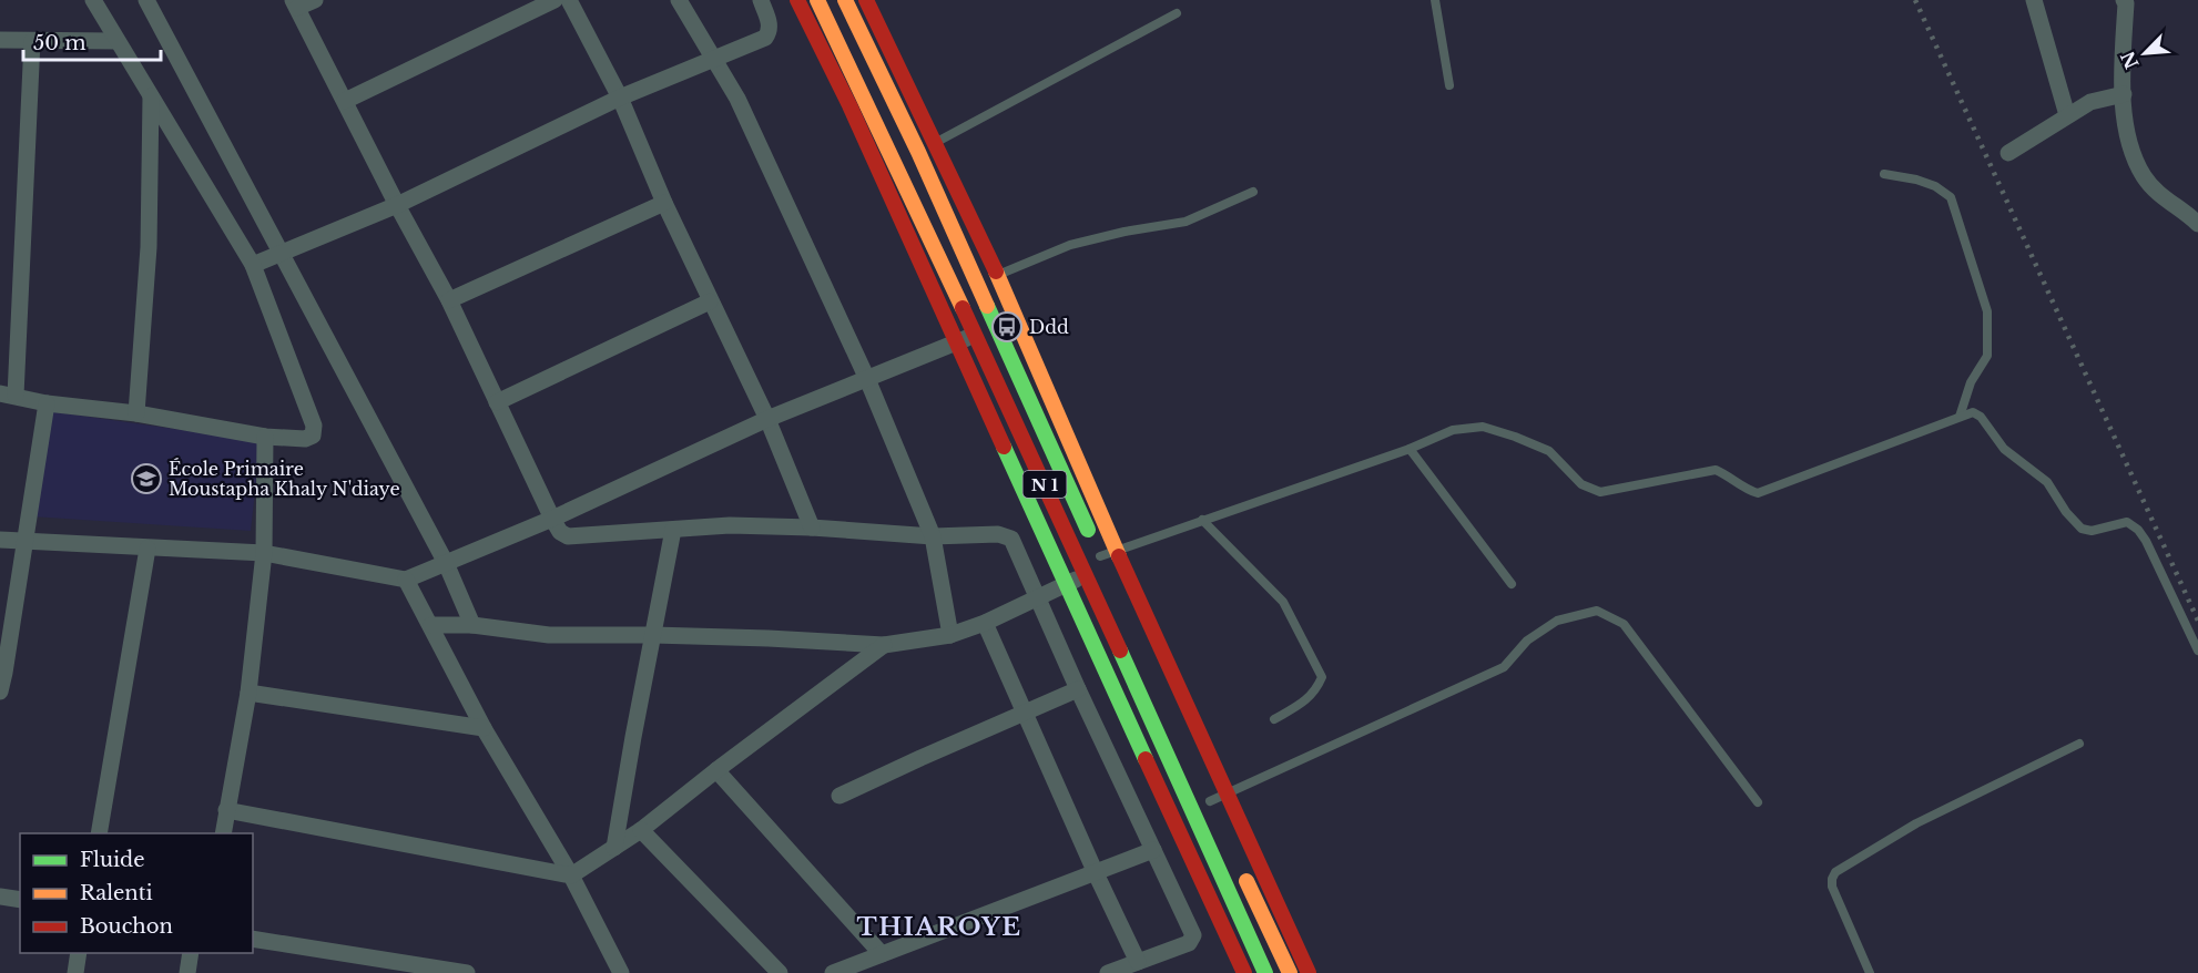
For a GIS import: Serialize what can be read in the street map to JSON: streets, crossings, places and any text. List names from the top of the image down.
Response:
{
  "streets": {
    "main road": ["N 1"]
  },
  "districts": ["THIAROYE"],
  "places": {
    "bus stop": ["Ddd"],
    "school or university": ["École Primaire Moustapha Khaly N'diaye"]
  },
  "legend": ["Fluide", "Ralenti", "Bouchon"],
  "scale_bar": "50 m",
  "north": "bottom left"
}
